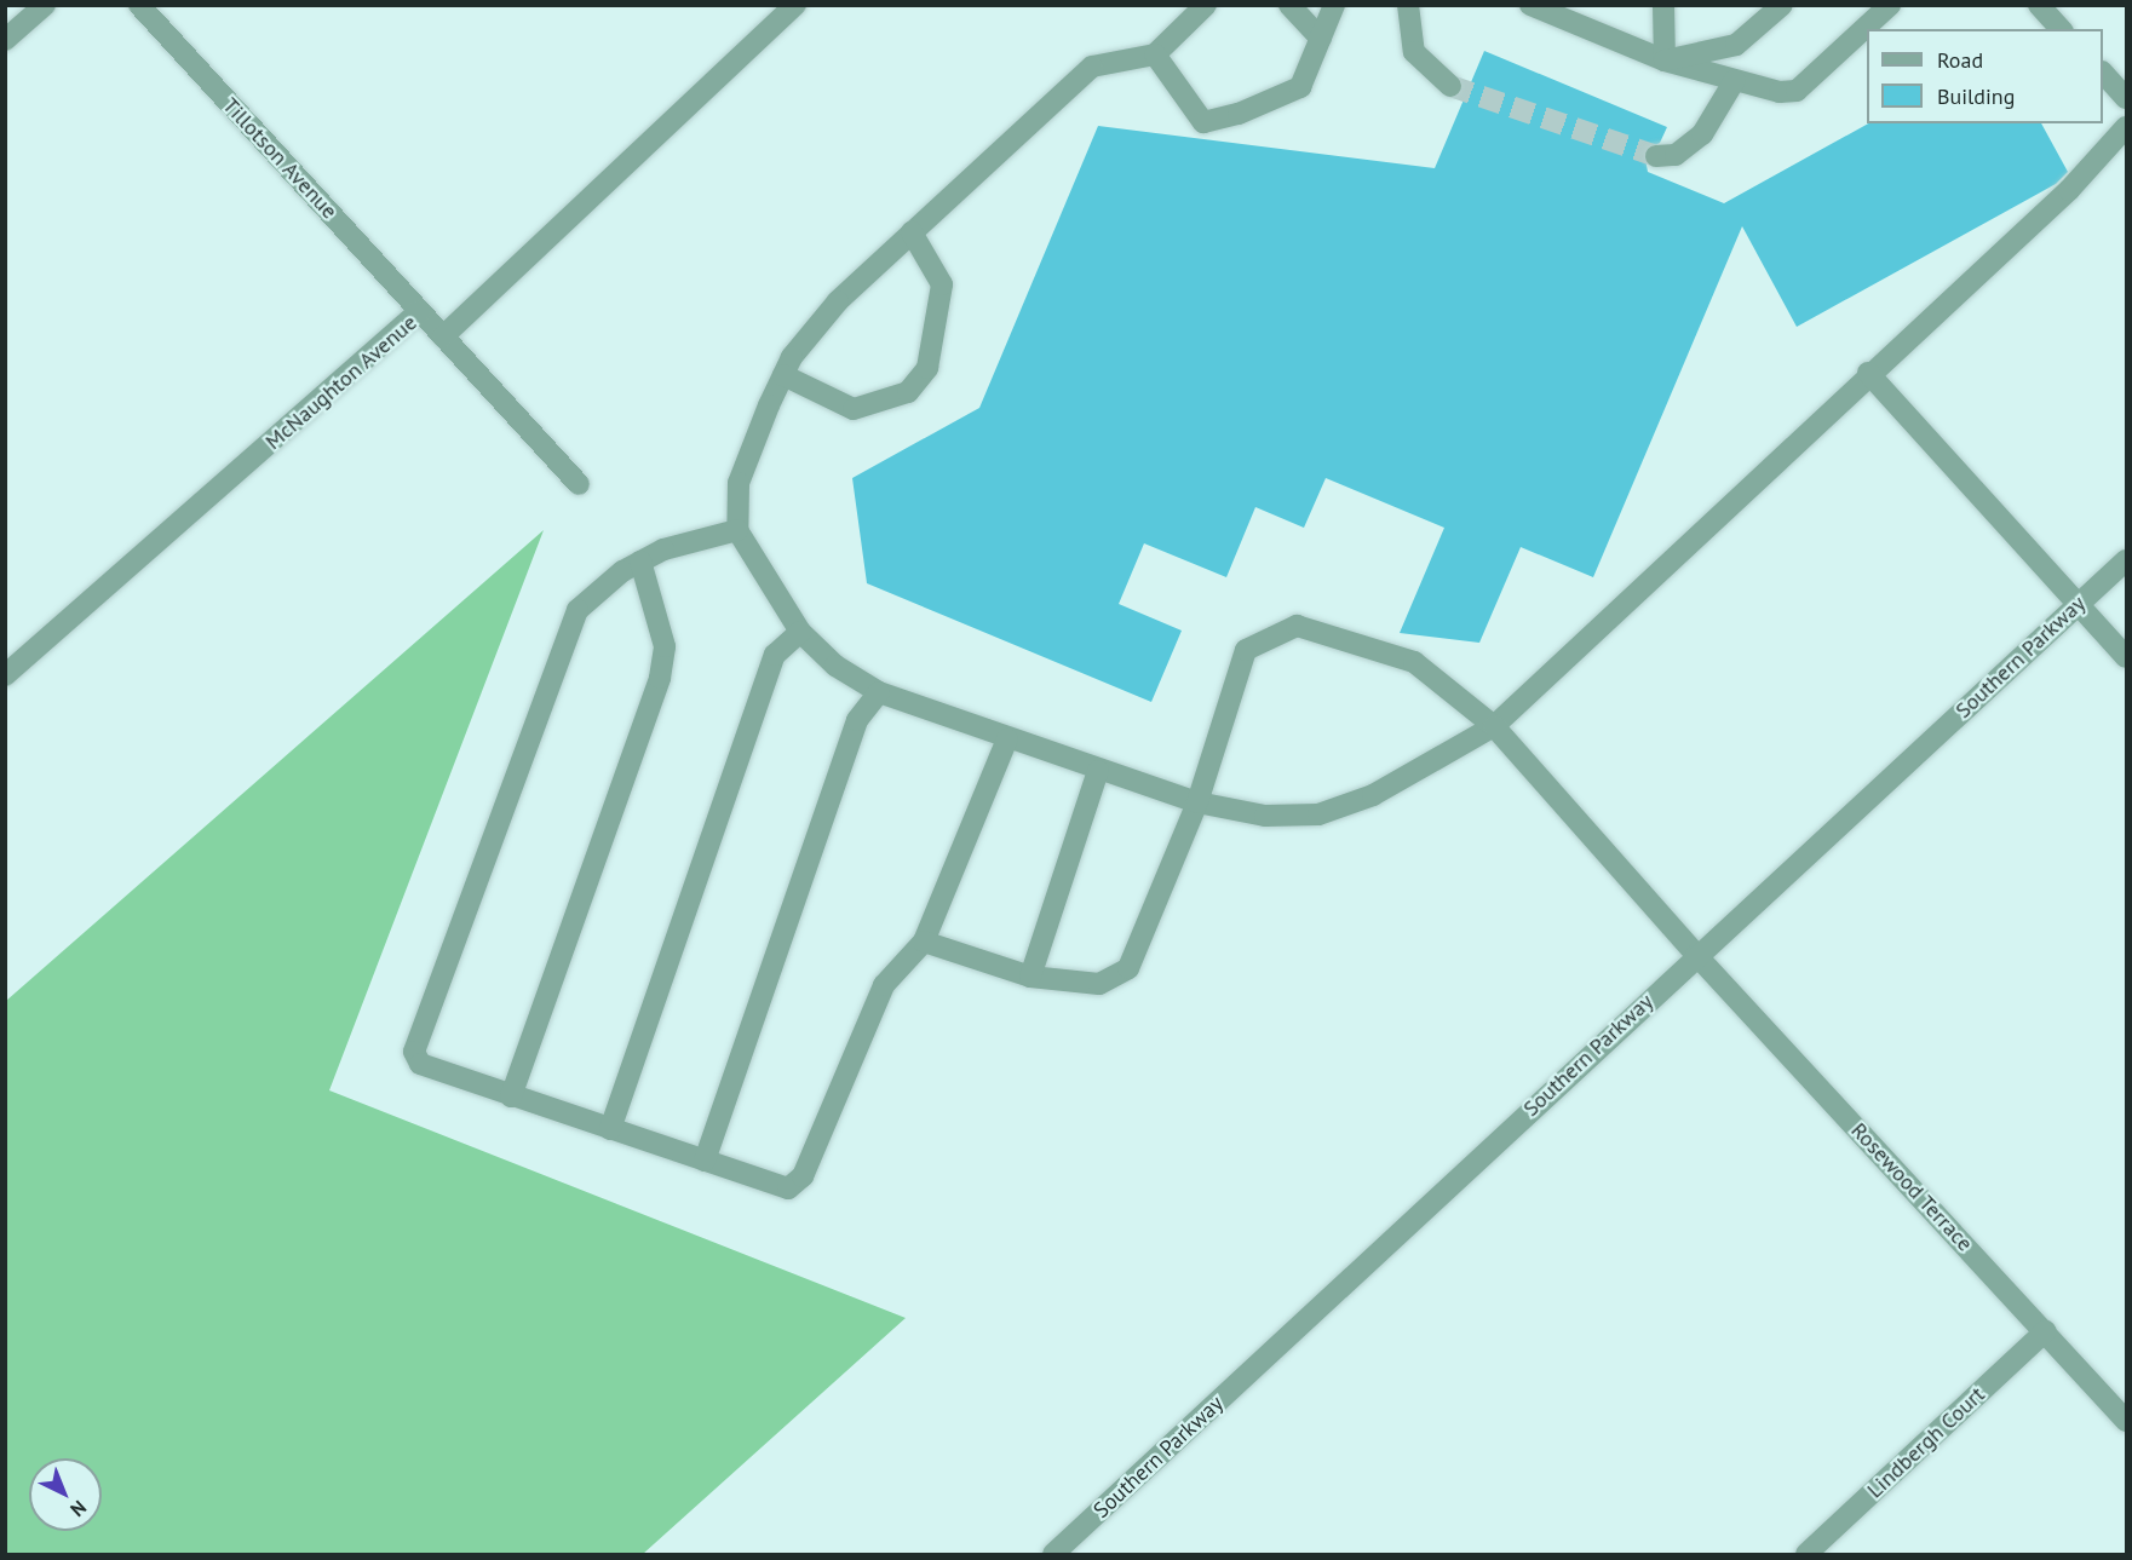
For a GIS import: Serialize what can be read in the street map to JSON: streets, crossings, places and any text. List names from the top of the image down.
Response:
{
  "streets": {
    "street": [
      "Tillotson Avenue",
      "McNaughton Avenue",
      "Southern Parkway",
      "Rosewood Terrace",
      "Lindbergh Court"
    ]
  },
  "crossings": [
    ["Tillotson Avenue", "McNaughton Avenue"],
    ["Southern Parkway", "Rosewood Terrace"],
    ["Rosewood Terrace", "Lindbergh Court"]
  ],
  "legend": ["Road", "Building"],
  "north": "bottom right"
}
